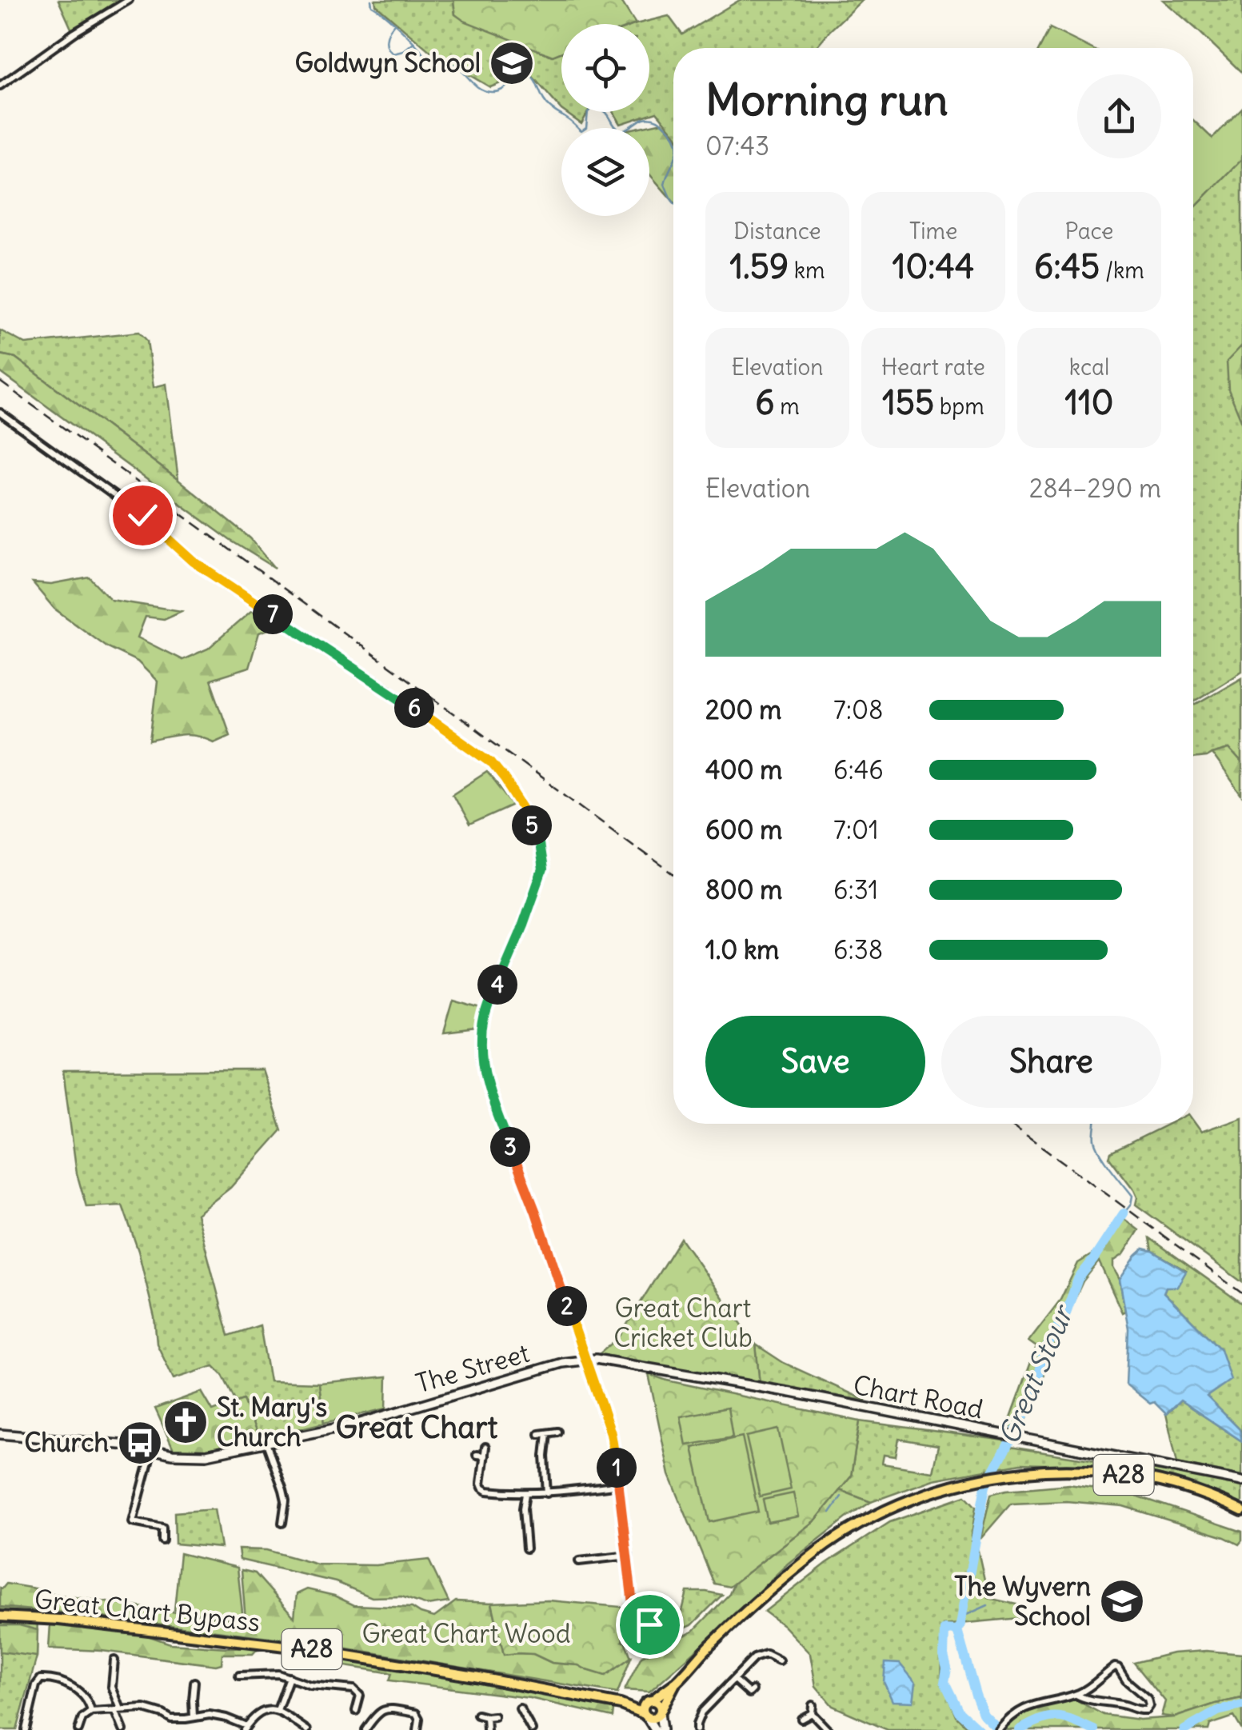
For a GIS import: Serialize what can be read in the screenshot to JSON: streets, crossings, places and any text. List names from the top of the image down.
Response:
{
  "streets": {
    "main road": ["A28", "Great Chart Bypass"],
    "street": ["The Street", "Chart Road"]
  },
  "crossings": [
    ["The Street", "Chart Road"],
    ["A28", "Great Chart Bypass"]
  ],
  "districts": ["Great Chart"],
  "water": ["Great Stour"],
  "parks": ["Great Chart Cricket Club", "Great Chart Wood"],
  "places": {
    "school or university": ["Goldwyn School", "The Wyvern School"],
    "church": ["St. Mary's Church"],
    "bus stop": ["Church"]
  },
  "page": {
    "heading": ["Morning run", "07:43"],
    "stats": [
      ["Distance", "1.59 km"],
      ["Time", "10:44"],
      ["Pace", "6:45 /km"],
      ["Elevation", "6 m"],
      ["Heart rate", "155 bpm"],
      ["kcal", "110"]
    ],
    "chart": ["Elevation", "284–290 m"],
    "pins": [
      "7",
      "6",
      "5",
      "4",
      "3",
      "2",
      "1"
    ],
    "list": [
      {
        "name": "200 m",
        "note": "7:08"
      },
      {
        "name": "400 m",
        "note": "6:46"
      },
      {
        "name": "600 m",
        "note": "7:01"
      },
      {
        "name": "800 m",
        "note": "6:31"
      },
      {
        "name": "1.0 km",
        "note": "6:38"
      }
    ],
    "buttons": ["Save", "Share"]
  }
}
